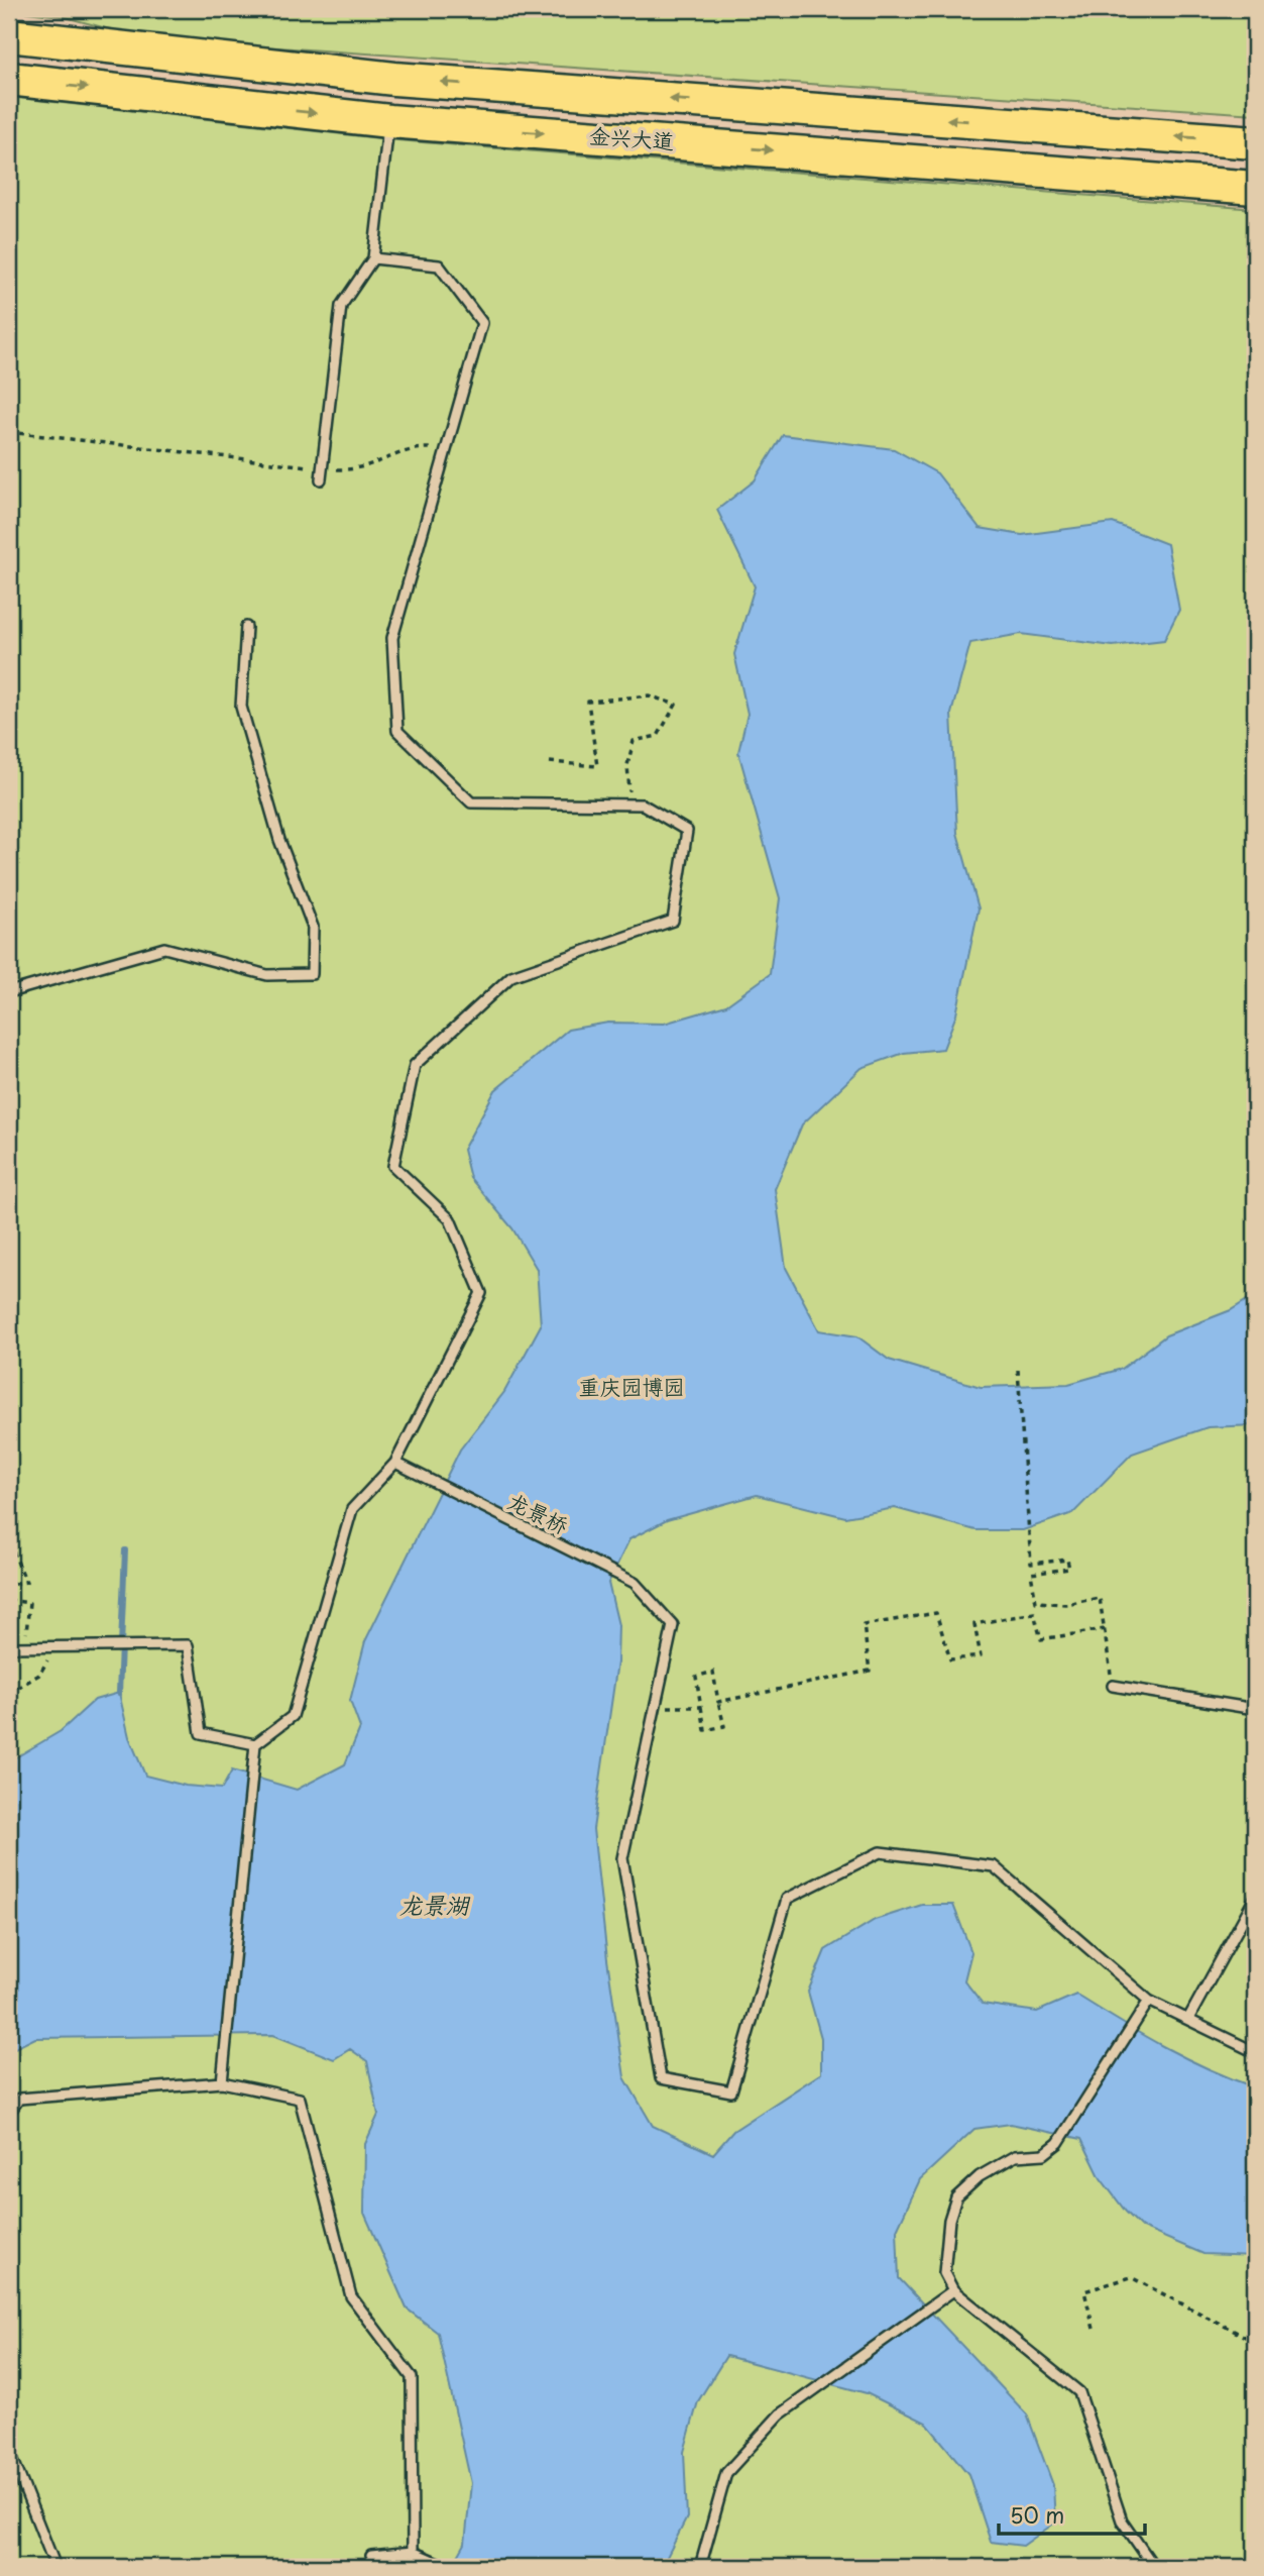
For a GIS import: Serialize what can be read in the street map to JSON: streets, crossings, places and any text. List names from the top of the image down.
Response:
{
  "streets": {
    "highway": ["金兴大道"],
    "lane": ["龙景桥"]
  },
  "water": ["龙景湖"],
  "parks": ["重庆园博园"],
  "scale_bar": "50 m"
}
